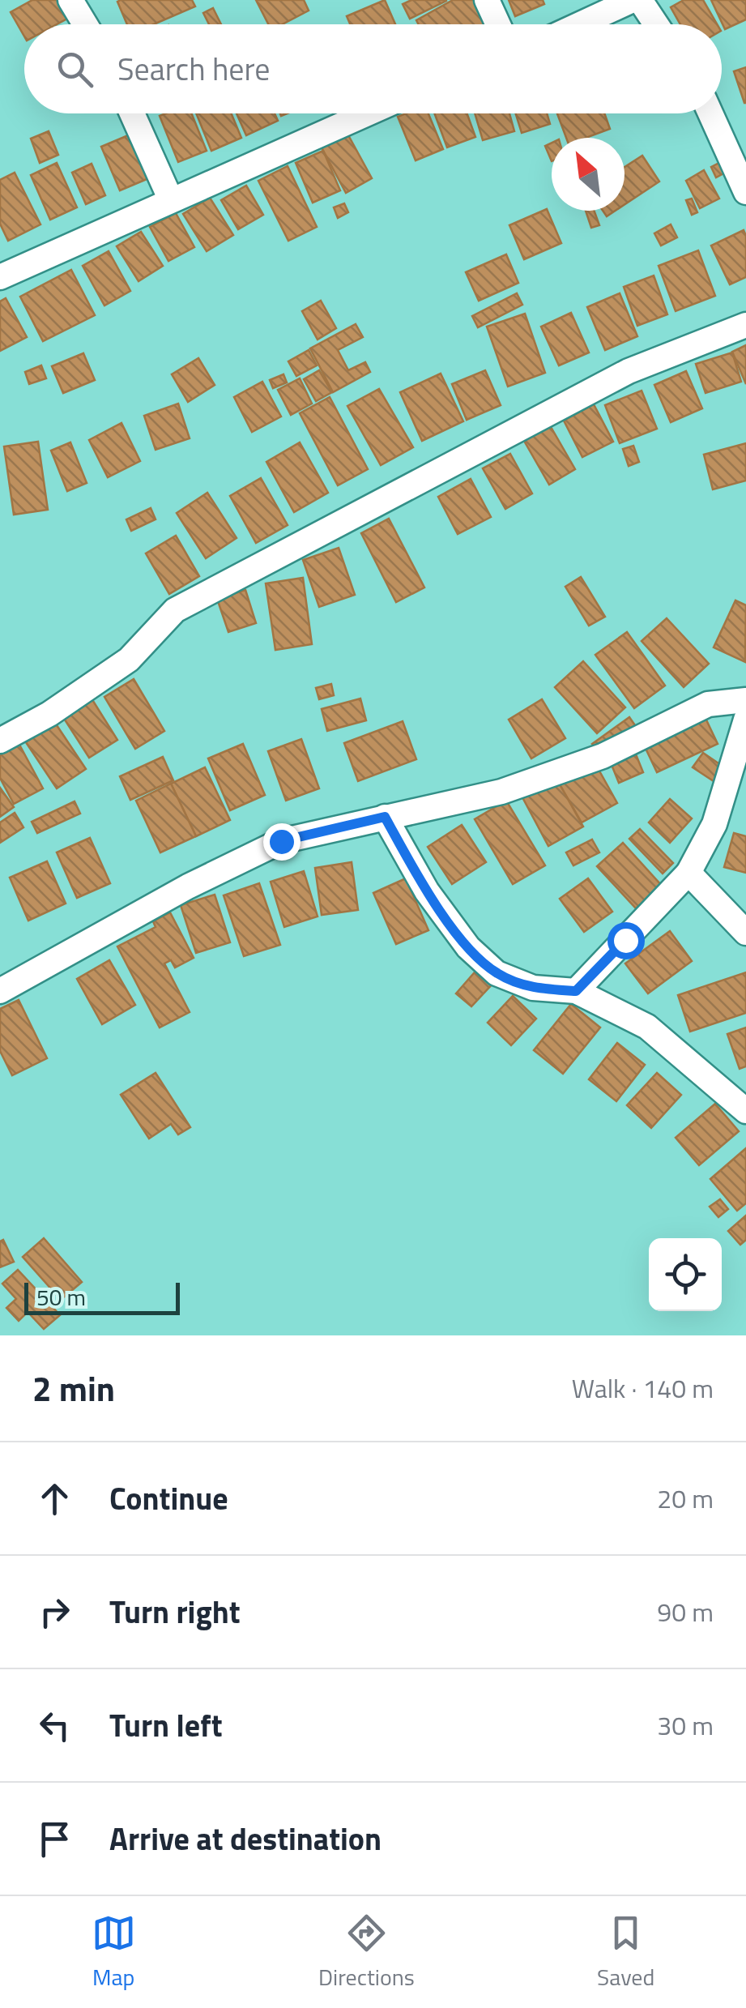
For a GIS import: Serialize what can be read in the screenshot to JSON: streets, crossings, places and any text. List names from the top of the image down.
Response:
{
  "scale_bar": "50 m",
  "north": "top left",
  "page": {
    "search": "Search here",
    "scale": "50 m",
    "heading": ["2 min", "Walk · 140 m"],
    "list": [
      ["Continue", "20 m"],
      ["Turn right", "90 m"],
      ["Turn left", "30 m"],
      "Arrive at destination"
    ],
    "nav": ["Map", "Directions", "Saved"]
  }
}
